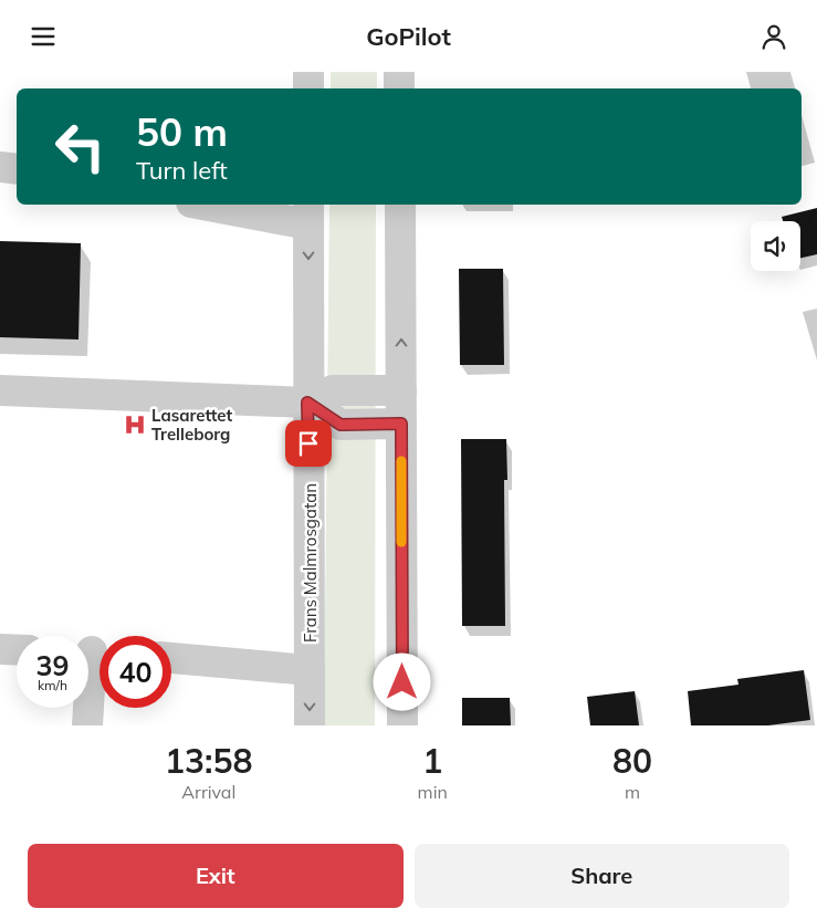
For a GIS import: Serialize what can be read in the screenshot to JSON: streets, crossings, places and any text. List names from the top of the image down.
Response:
{
  "streets": {
    "street": ["Frans Malmrosgatan"]
  },
  "places": {
    "hospital": ["Lasarettet Trelleborg"]
  },
  "page": {
    "header": "GoPilot",
    "turn": ["50 m", "Turn left"],
    "speed": "39 km/h",
    "limit": "40",
    "eta": [
      "13:58",
      "Arrival",
      "1",
      "min",
      "80",
      "m"
    ],
    "buttons": ["Exit", "Share"]
  }
}
